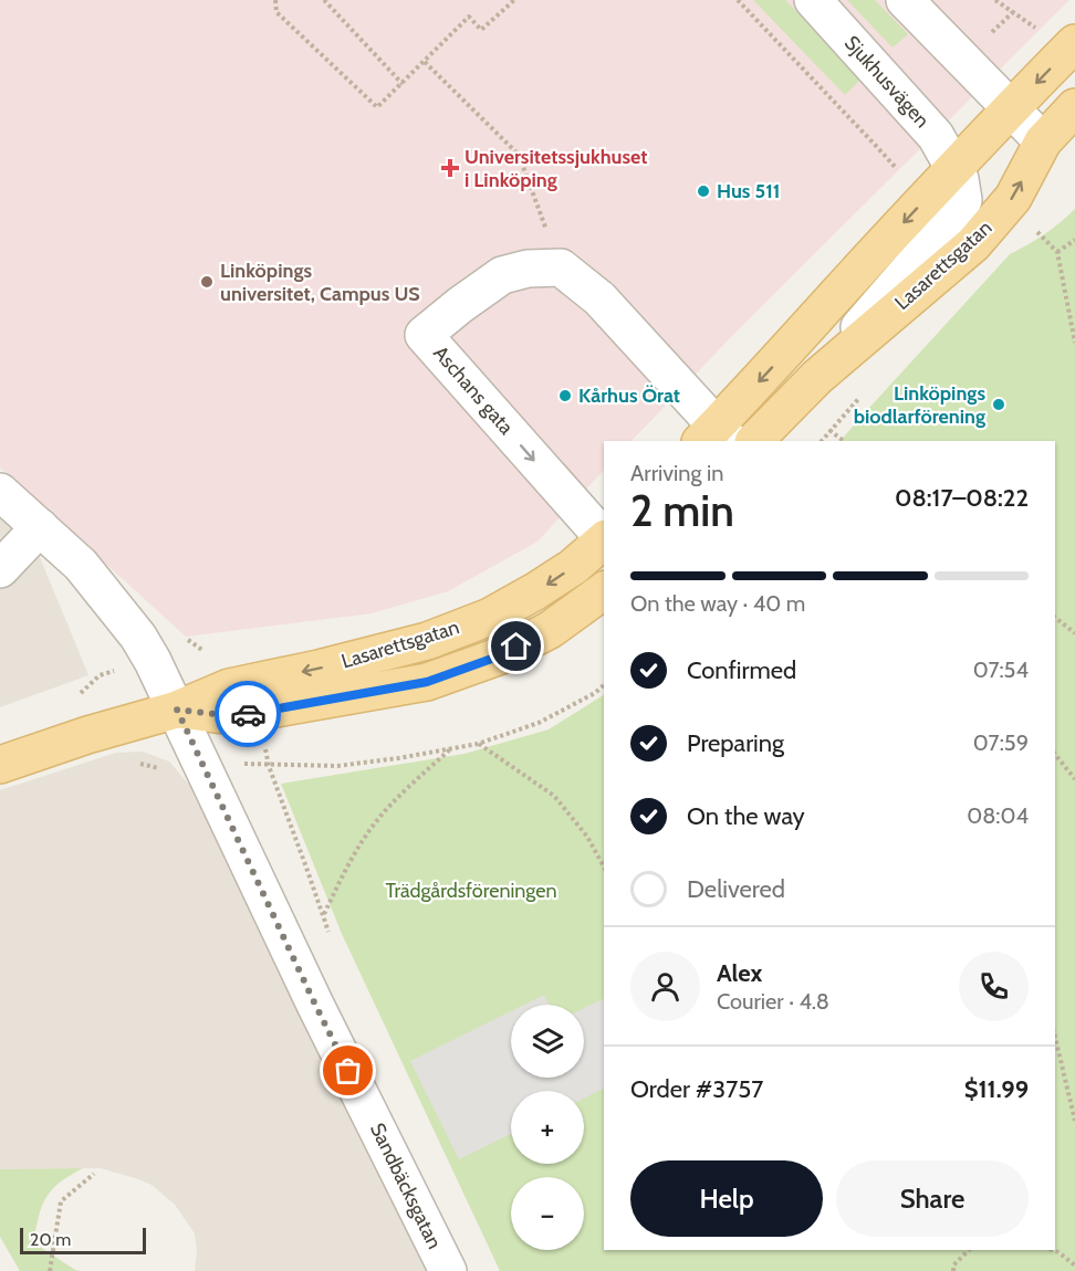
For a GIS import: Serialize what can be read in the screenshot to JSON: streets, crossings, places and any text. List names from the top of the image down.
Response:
{
  "streets": {
    "main road": ["Lasarettsgatan"],
    "street": ["Sjukhusvägen", "Aschans gata", "Sandbäcksgatan"]
  },
  "crossings": [
    ["Sjukhusvägen", "Lasarettsgatan"],
    ["Lasarettsgatan", "Sandbäcksgatan"]
  ],
  "parks": ["Trädgårdsföreningen"],
  "places": {
    "health": ["Universitetssjukhuset i Linköping"],
    "other": [
      "Hus 511",
      "Linköpings universitet, Campus US",
      "Kårhus Örat",
      "Linköpings biodlarförening"
    ]
  },
  "scale_bar": "20 m",
  "page": {
    "heading": ["2 min", "Arriving in", "08:17–08:22"],
    "panel": [
      "Alex",
      "Courier · 4.8",
      "Order #3757",
      "$11.99"
    ],
    "bar": "On the way · 40 m",
    "list": [
      ["Confirmed", "07:54"],
      ["Preparing", "07:59"],
      ["On the way", "08:04"],
      "Delivered"
    ],
    "map_buttons": ["+", "−"],
    "buttons": ["Help", "Share"],
    "scale": "20 m"
  }
}
